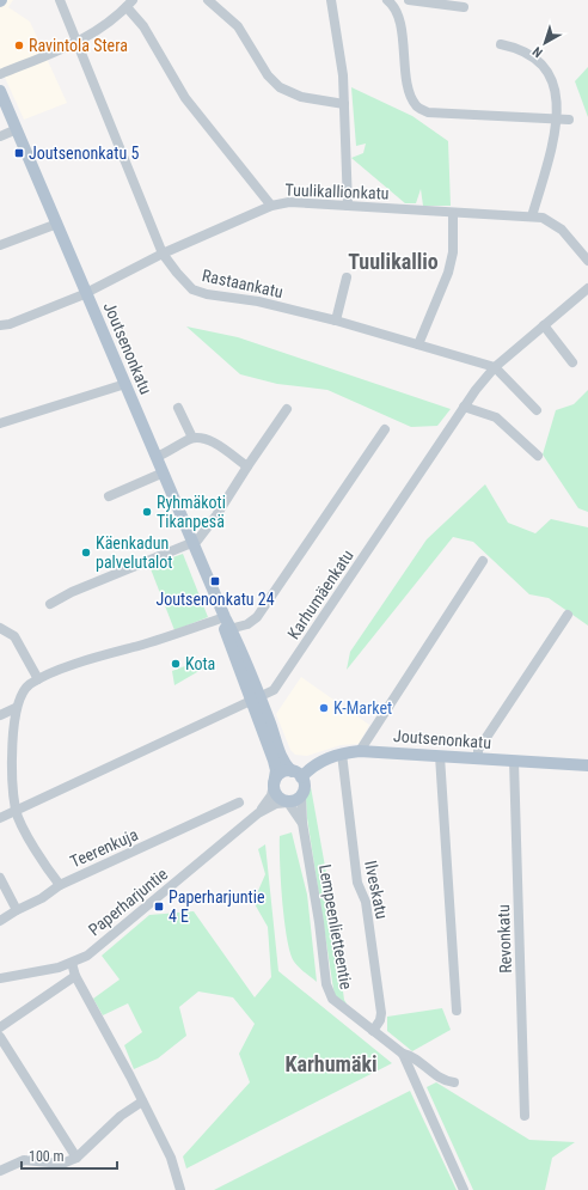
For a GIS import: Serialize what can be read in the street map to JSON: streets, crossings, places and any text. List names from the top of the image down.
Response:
{
  "streets": {
    "main road": ["Joutsenonkatu"],
    "street": [
      "Tuulikallionkatu",
      "Rastaankatu",
      "Karhumäenkatu",
      "Teerenkuja",
      "Ilveskatu",
      "Paperharjuntie",
      "Lempeenlietteentie",
      "Revonkatu"
    ]
  },
  "crossings": [
    ["Tuulikallionkatu", "Rastaankatu"],
    ["Tuulikallionkatu", "Joutsenonkatu"],
    ["Rastaankatu", "Karhumäenkatu"],
    ["Joutsenonkatu", "Karhumäenkatu"],
    ["Joutsenonkatu", "Ilveskatu"],
    ["Joutsenonkatu", "Paperharjuntie"],
    ["Joutsenonkatu", "Lempeenlietteentie"],
    ["Joutsenonkatu", "Revonkatu"],
    ["Karhumäenkatu", "Teerenkuja"],
    ["Ilveskatu", "Lempeenlietteentie"],
    ["Paperharjuntie", "Lempeenlietteentie"]
  ],
  "districts": ["Tuulikallio", "Karhumäki"],
  "places": {
    "other": [
      "Ravintola Stera",
      "Ryhmäkoti Tikanpesä",
      "Käenkadun palvelutalot",
      "Kota",
      "K-Market"
    ],
    "transit": ["Joutsenonkatu 5", "Joutsenonkatu 24", "Paperharjuntie 4 E"]
  },
  "scale_bar": "100 m",
  "north": "bottom left"
}
